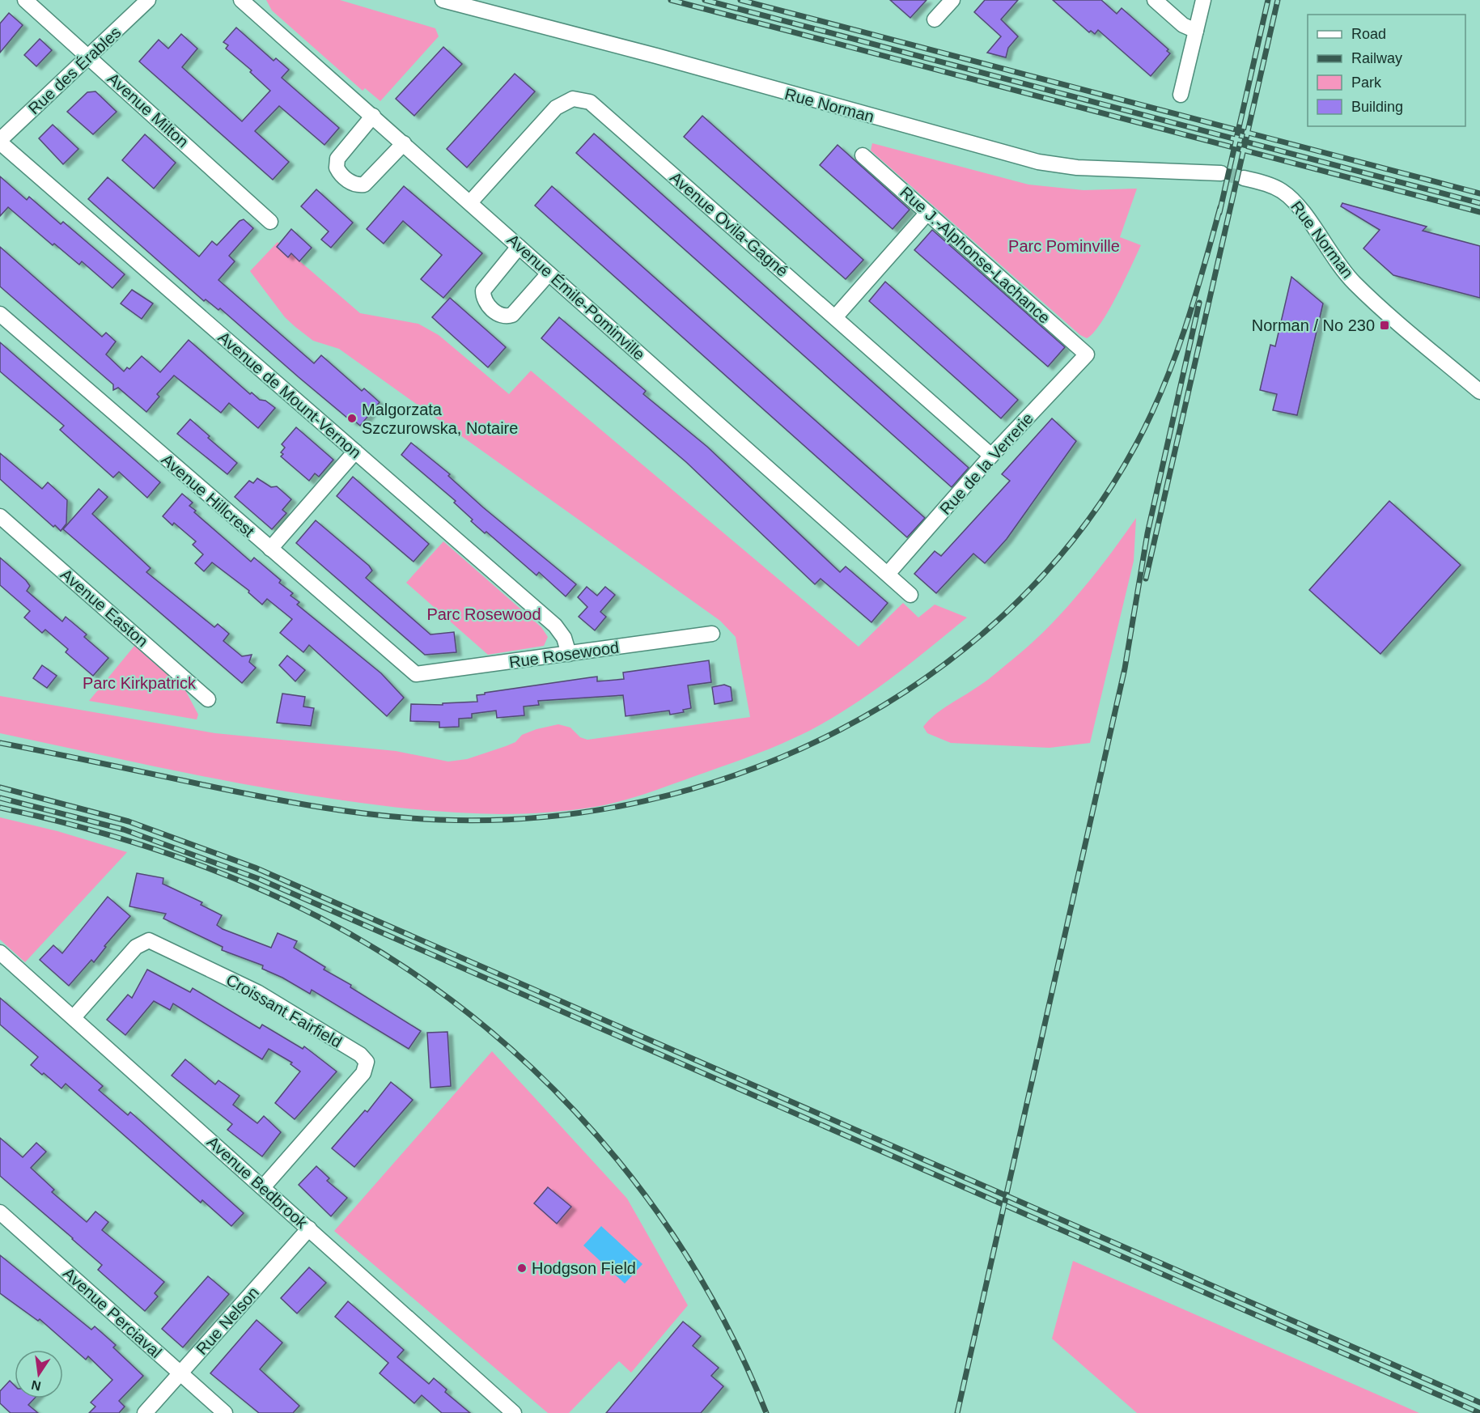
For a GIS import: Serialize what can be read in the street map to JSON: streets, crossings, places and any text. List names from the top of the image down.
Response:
{
  "streets": {
    "street": [
      "Rue des Érables",
      "Rue Norman",
      "Avenue Milton",
      "Avenue Ovila-Gagné",
      "Rue J.-Alphonse-Lachance",
      "Avenue Émile-Pominville",
      "Avenue de Mount-Vernon",
      "Rue de la Verrerie",
      "Avenue Hillcrest",
      "Avenue Easton",
      "Rue Rosewood",
      "Croissant Fairfield",
      "Avenue Bedbrook",
      "Avenue Perciaval",
      "Rue Nelson"
    ]
  },
  "crossings": [
    ["Rue des Érables", "Avenue Milton"],
    ["Rue des Érables", "Avenue de Mount-Vernon"],
    ["Avenue Ovila-Gagné", "Avenue Émile-Pominville"],
    ["Avenue Ovila-Gagné", "Rue de la Verrerie"],
    ["Rue J.-Alphonse-Lachance", "Rue de la Verrerie"],
    ["Avenue Émile-Pominville", "Rue de la Verrerie"],
    ["Avenue de Mount-Vernon", "Rue Rosewood"],
    ["Avenue Hillcrest", "Rue Rosewood"],
    ["Croissant Fairfield", "Avenue Bedbrook"],
    ["Avenue Bedbrook", "Rue Nelson"],
    ["Avenue Perciaval", "Rue Nelson"]
  ],
  "parks": ["Parc Pominville", "Parc Rosewood", "Parc Kirkpatrick"],
  "places": {
    "transit": ["Norman / No 230"],
    "other": ["Malgorzata Szczurowska, Notaire", "Hodgson Field"]
  },
  "legend": [
    "Road",
    "Railway",
    "Park",
    "Building"
  ],
  "north": "bottom"
}
